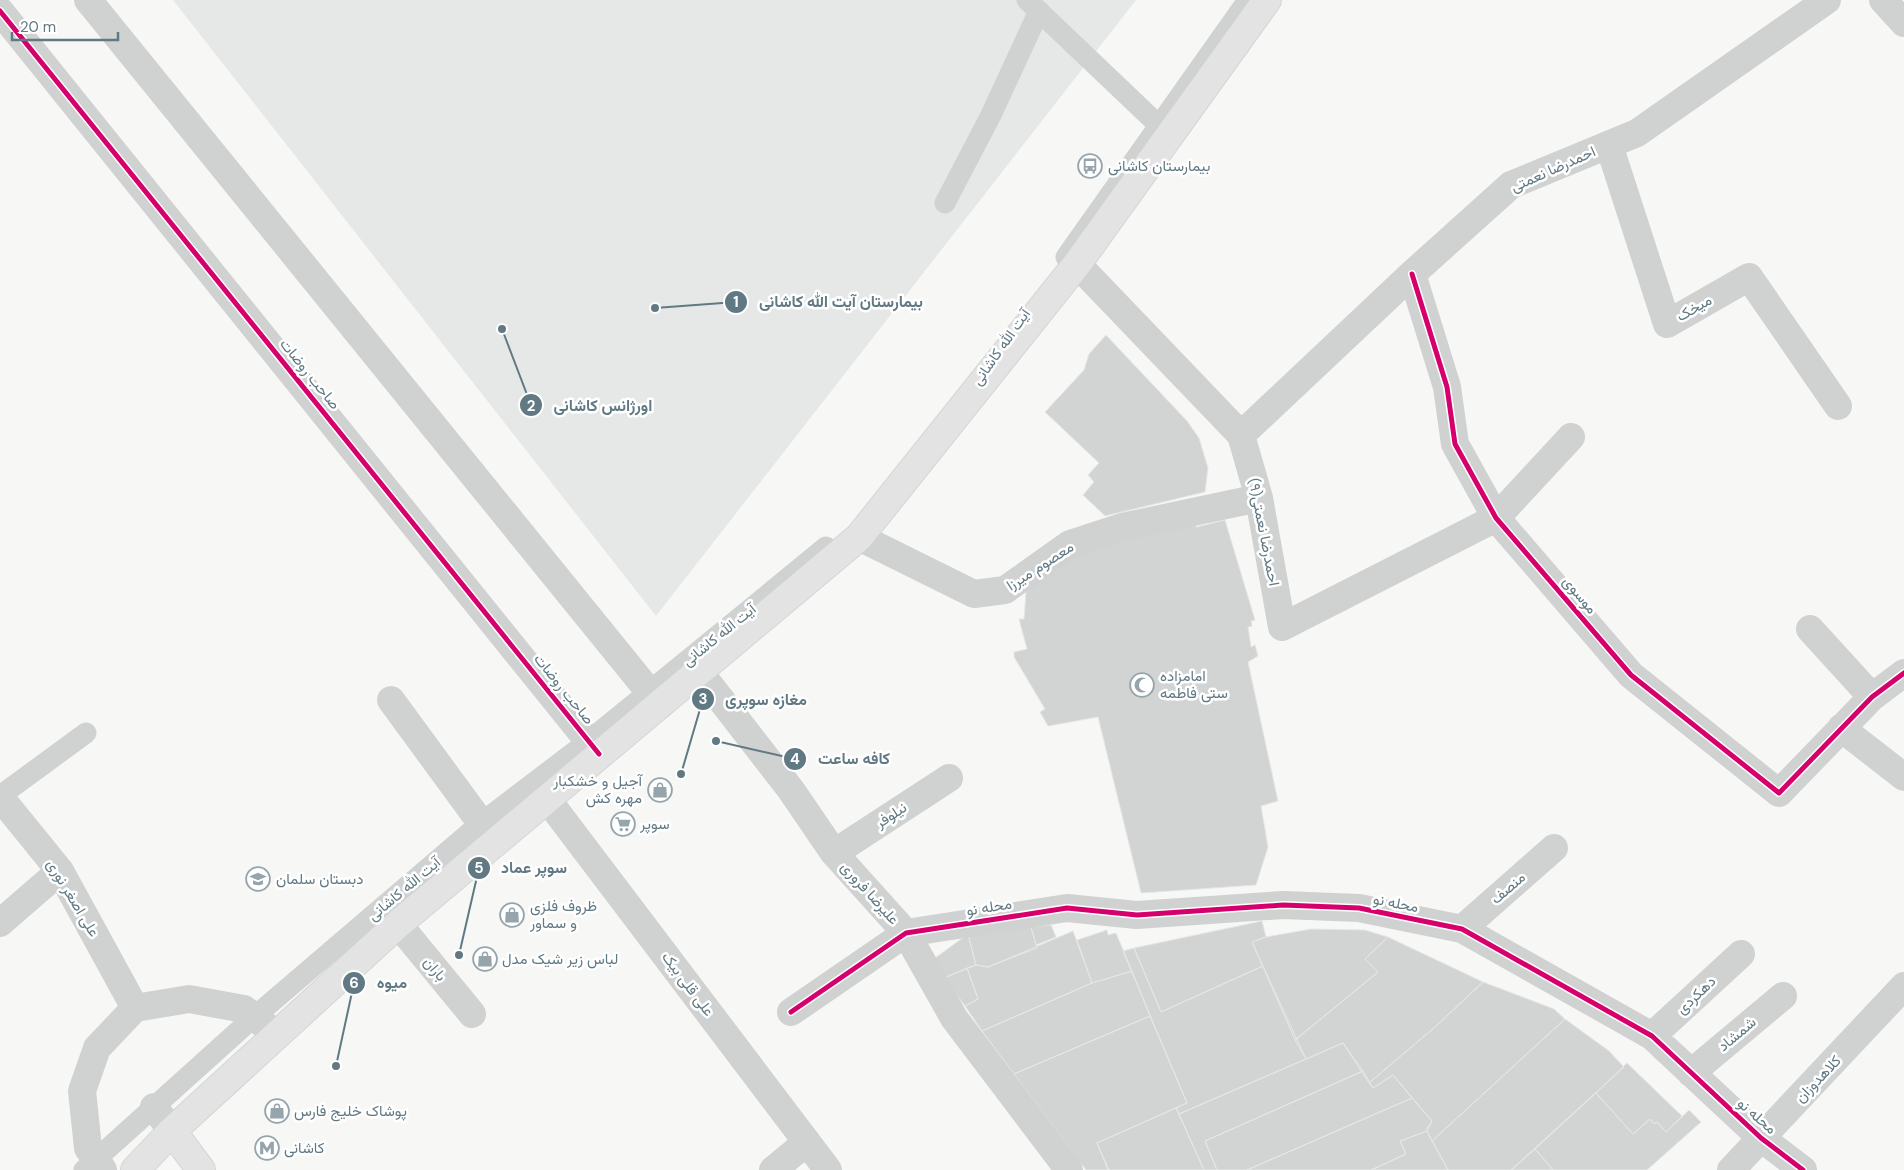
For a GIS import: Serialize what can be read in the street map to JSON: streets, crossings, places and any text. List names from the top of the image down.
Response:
{
  "streets": {
    "main road": ["آیت الله کاشانی"],
    "street": [
      "احمدرضا نعمتی",
      "میخک",
      "صاحب روضات",
      "احمدرضا نعمتی(۹)",
      "معصوم میرزا",
      "موسوی",
      "نیلوفر",
      "منصف",
      "علیرضا فروری",
      "علی اصغر نوری",
      "محله نو",
      "باران",
      "علی قلی بیک",
      "دهکردی",
      "شمشاد",
      "کلاهدوزان"
    ]
  },
  "crossings": [
    ["احمدرضا نعمتی", "میخک"],
    ["احمدرضا نعمتی", "احمدرضا نعمتی(۹)"],
    ["احمدرضا نعمتی", "موسوی"],
    ["آیت الله کاشانی", "صاحب روضات"],
    ["آیت الله کاشانی", "احمدرضا نعمتی(۹)"],
    ["آیت الله کاشانی", "معصوم میرزا"],
    ["آیت الله کاشانی", "علیرضا فروری"],
    ["آیت الله کاشانی", "باران"],
    ["آیت الله کاشانی", "علی قلی بیک"],
    ["احمدرضا نعمتی(۹)", "معصوم میرزا"],
    ["احمدرضا نعمتی(۹)", "موسوی"],
    ["نیلوفر", "علیرضا فروری"],
    ["منصف", "محله نو"],
    ["علیرضا فروری", "محله نو"],
    ["محله نو", "دهکردی"],
    ["محله نو", "شمشاد"],
    ["محله نو", "کلاهدوزان"]
  ],
  "places": {
    "bus stop": ["بیمارستان کاشانی"],
    "other": [
      "بیمارستان آیت الله کاشانی",
      "اورژانس کاشانی",
      "کافه ساعت",
      "مغازه سوپری",
      "سوپر عماد",
      "میوه"
    ],
    "mosque": ["امامزاده ستی فاطمه"],
    "shop": [
      "آجیل و خشکبار مهره کش",
      "ظروف فلزی و سماور",
      "لباس زیر شیک مدل",
      "پوشاک خلیج فارس"
    ],
    "supermarket": ["سوپر"],
    "school or university": ["دبستان سلمان"],
    "metro station": ["کاشانی"]
  },
  "scale_bar": "20 m"
}
